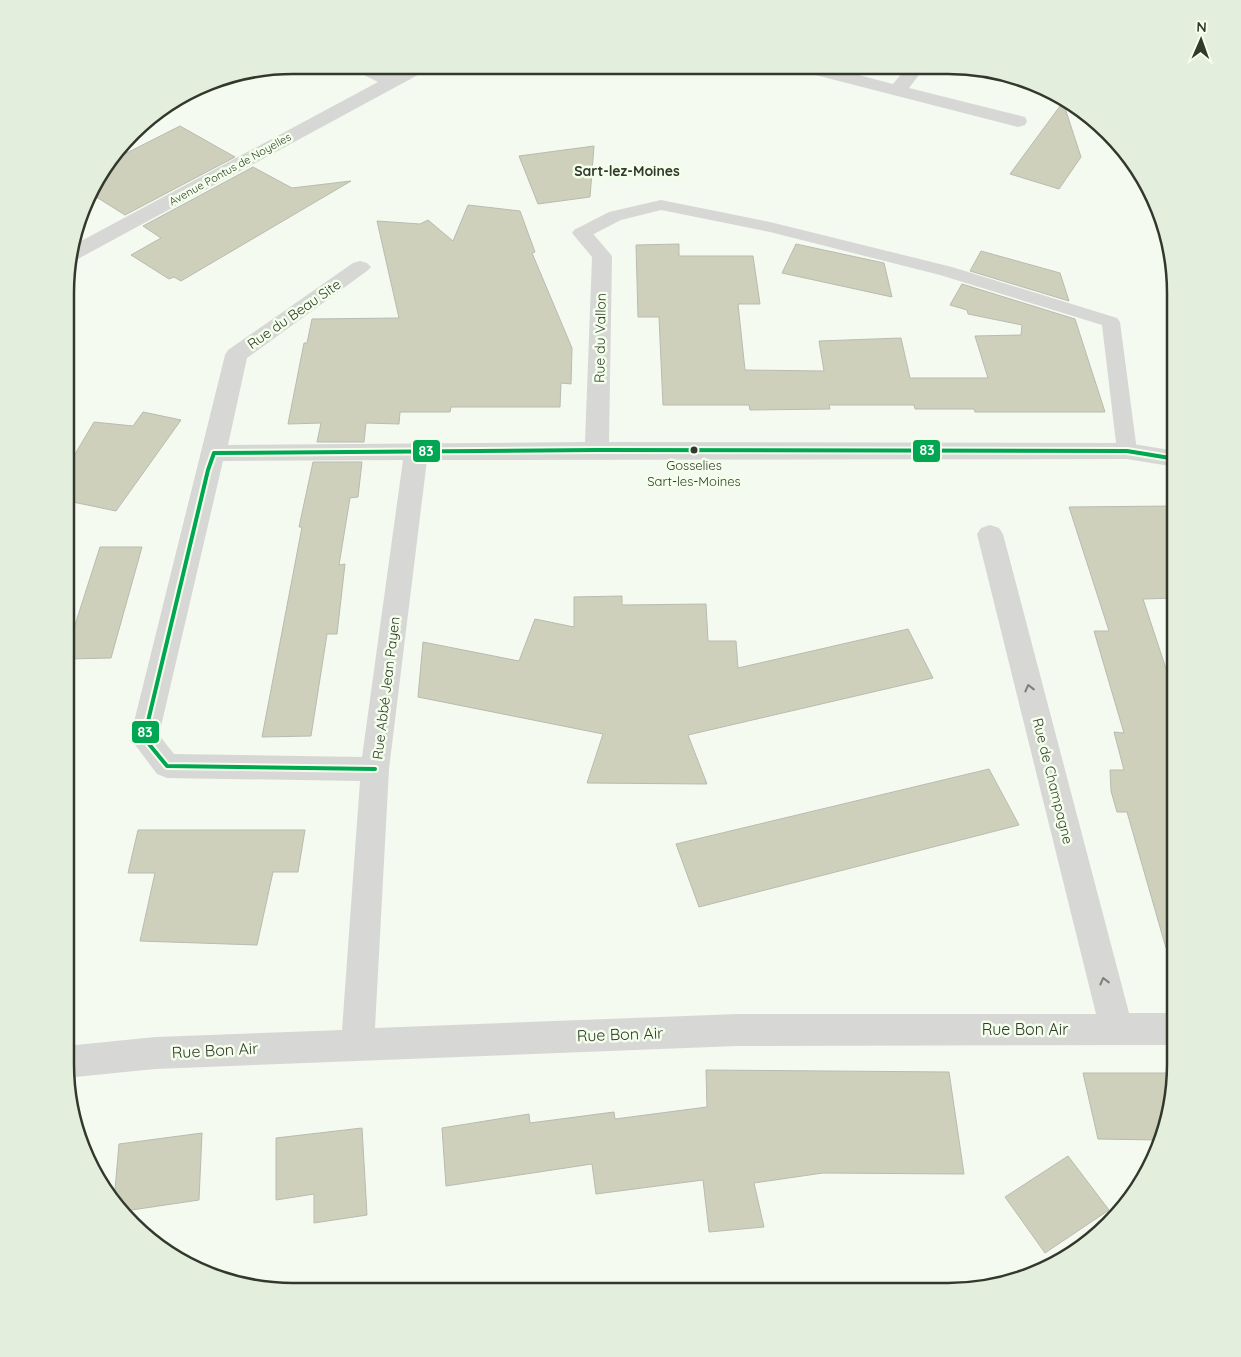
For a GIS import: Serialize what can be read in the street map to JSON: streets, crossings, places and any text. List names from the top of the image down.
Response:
{
  "streets": {
    "street": [
      "Avenue Pontus de Noyelles",
      "Rue du Beau Site",
      "Rue du Vallon",
      "Rue Abbé Jean Payen",
      "Rue de Champagne",
      "Rue Bon Air"
    ]
  },
  "crossings": [
    ["Rue du Beau Site", "Rue Abbé Jean Payen"],
    ["Rue Abbé Jean Payen", "Rue Bon Air"],
    ["Rue de Champagne", "Rue Bon Air"]
  ],
  "one_way": ["Rue de Champagne"],
  "districts": ["Sart-lez-Moines"],
  "places": ["Gosselies Sart-les-Moines"],
  "lines": ["transit line 83"],
  "north": "top"
}
